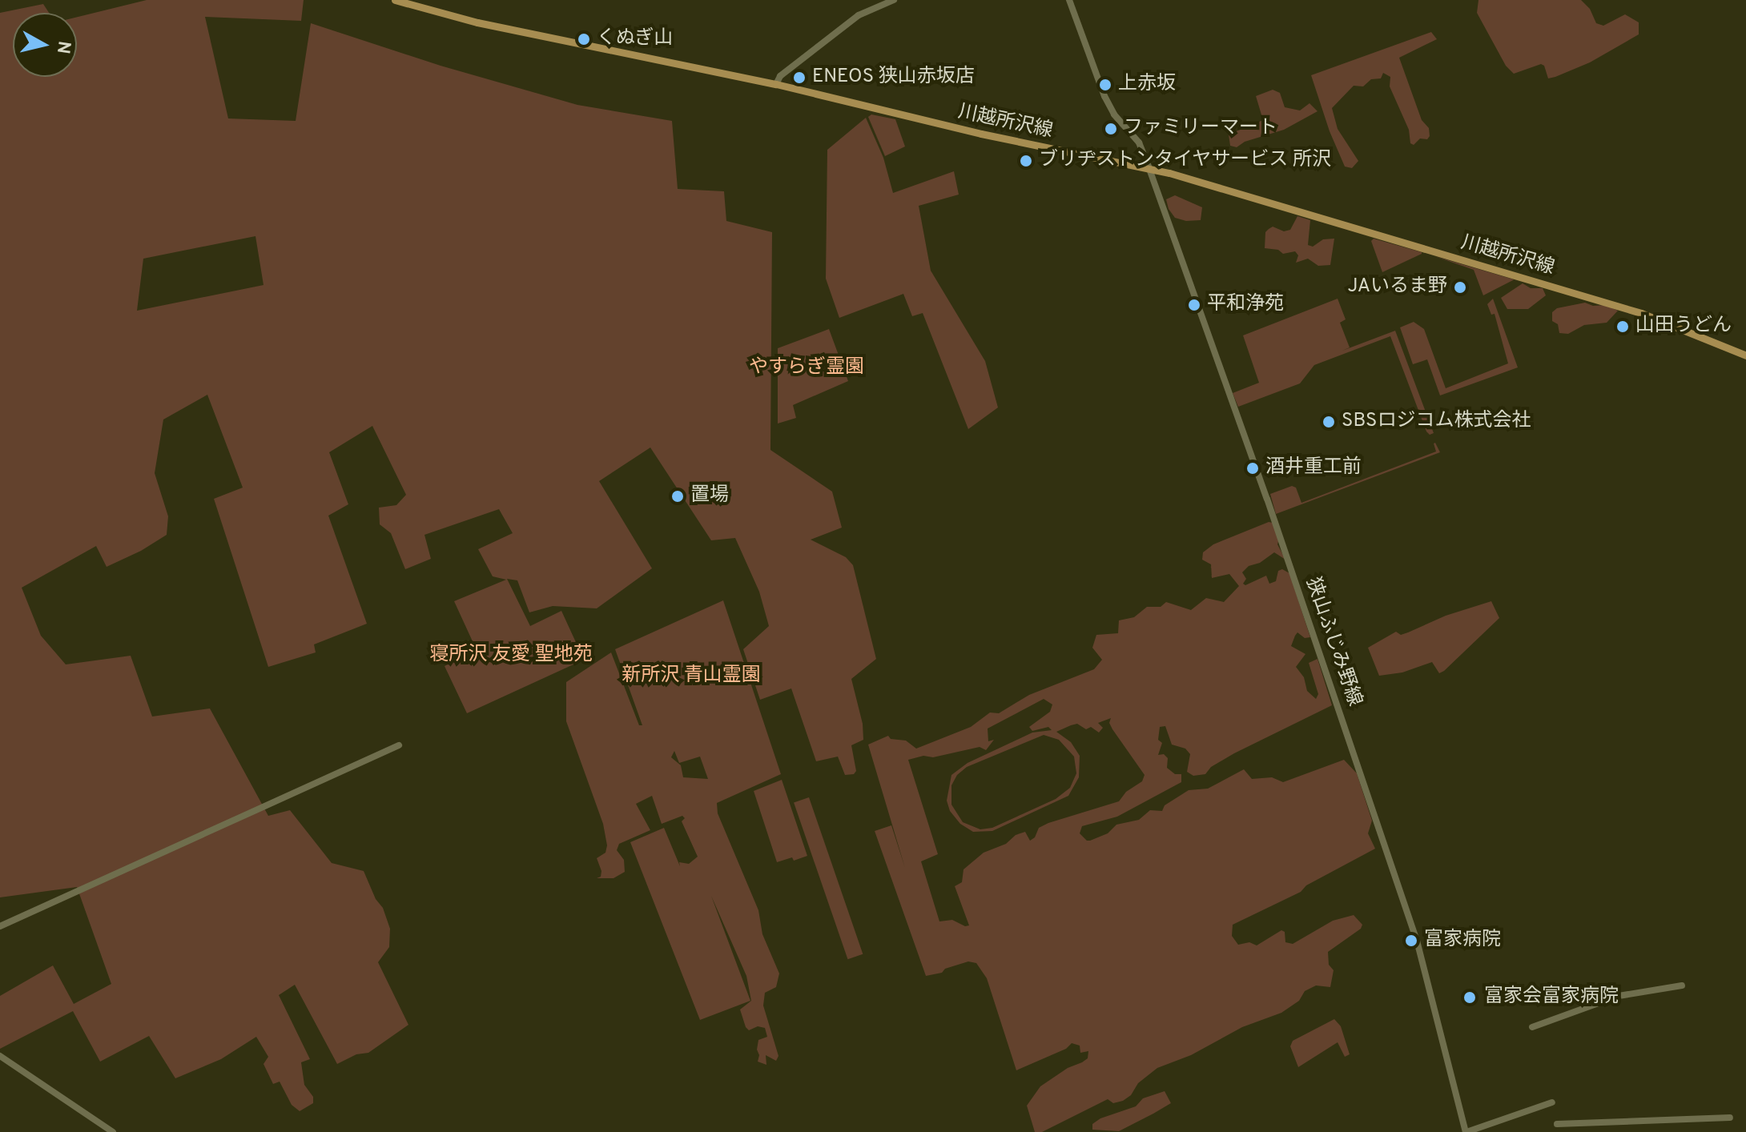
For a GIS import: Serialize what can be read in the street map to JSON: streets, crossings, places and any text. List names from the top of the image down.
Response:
{
  "streets": {
    "main road": ["川越所沢線"],
    "street": ["狭山ふじみ野線"]
  },
  "crossings": [
    ["川越所沢線", "狭山ふじみ野線"]
  ],
  "parks": ["やすらぎ霊園", "寝所沢 友愛 聖地苑", "新所沢 青山霊園"],
  "places": [
    "くぬぎ山",
    "ENEOS 狭山赤坂店",
    "上赤坂",
    "ファミリーマート",
    "ブリヂストンタイヤサービス 所沢",
    "JAいるま野",
    "平和浄苑",
    "山田うどん",
    "SBSロジコム株式会社",
    "酒井重工前",
    "置場",
    "富家病院",
    "富家会富家病院"
  ],
  "north": "right"
}
